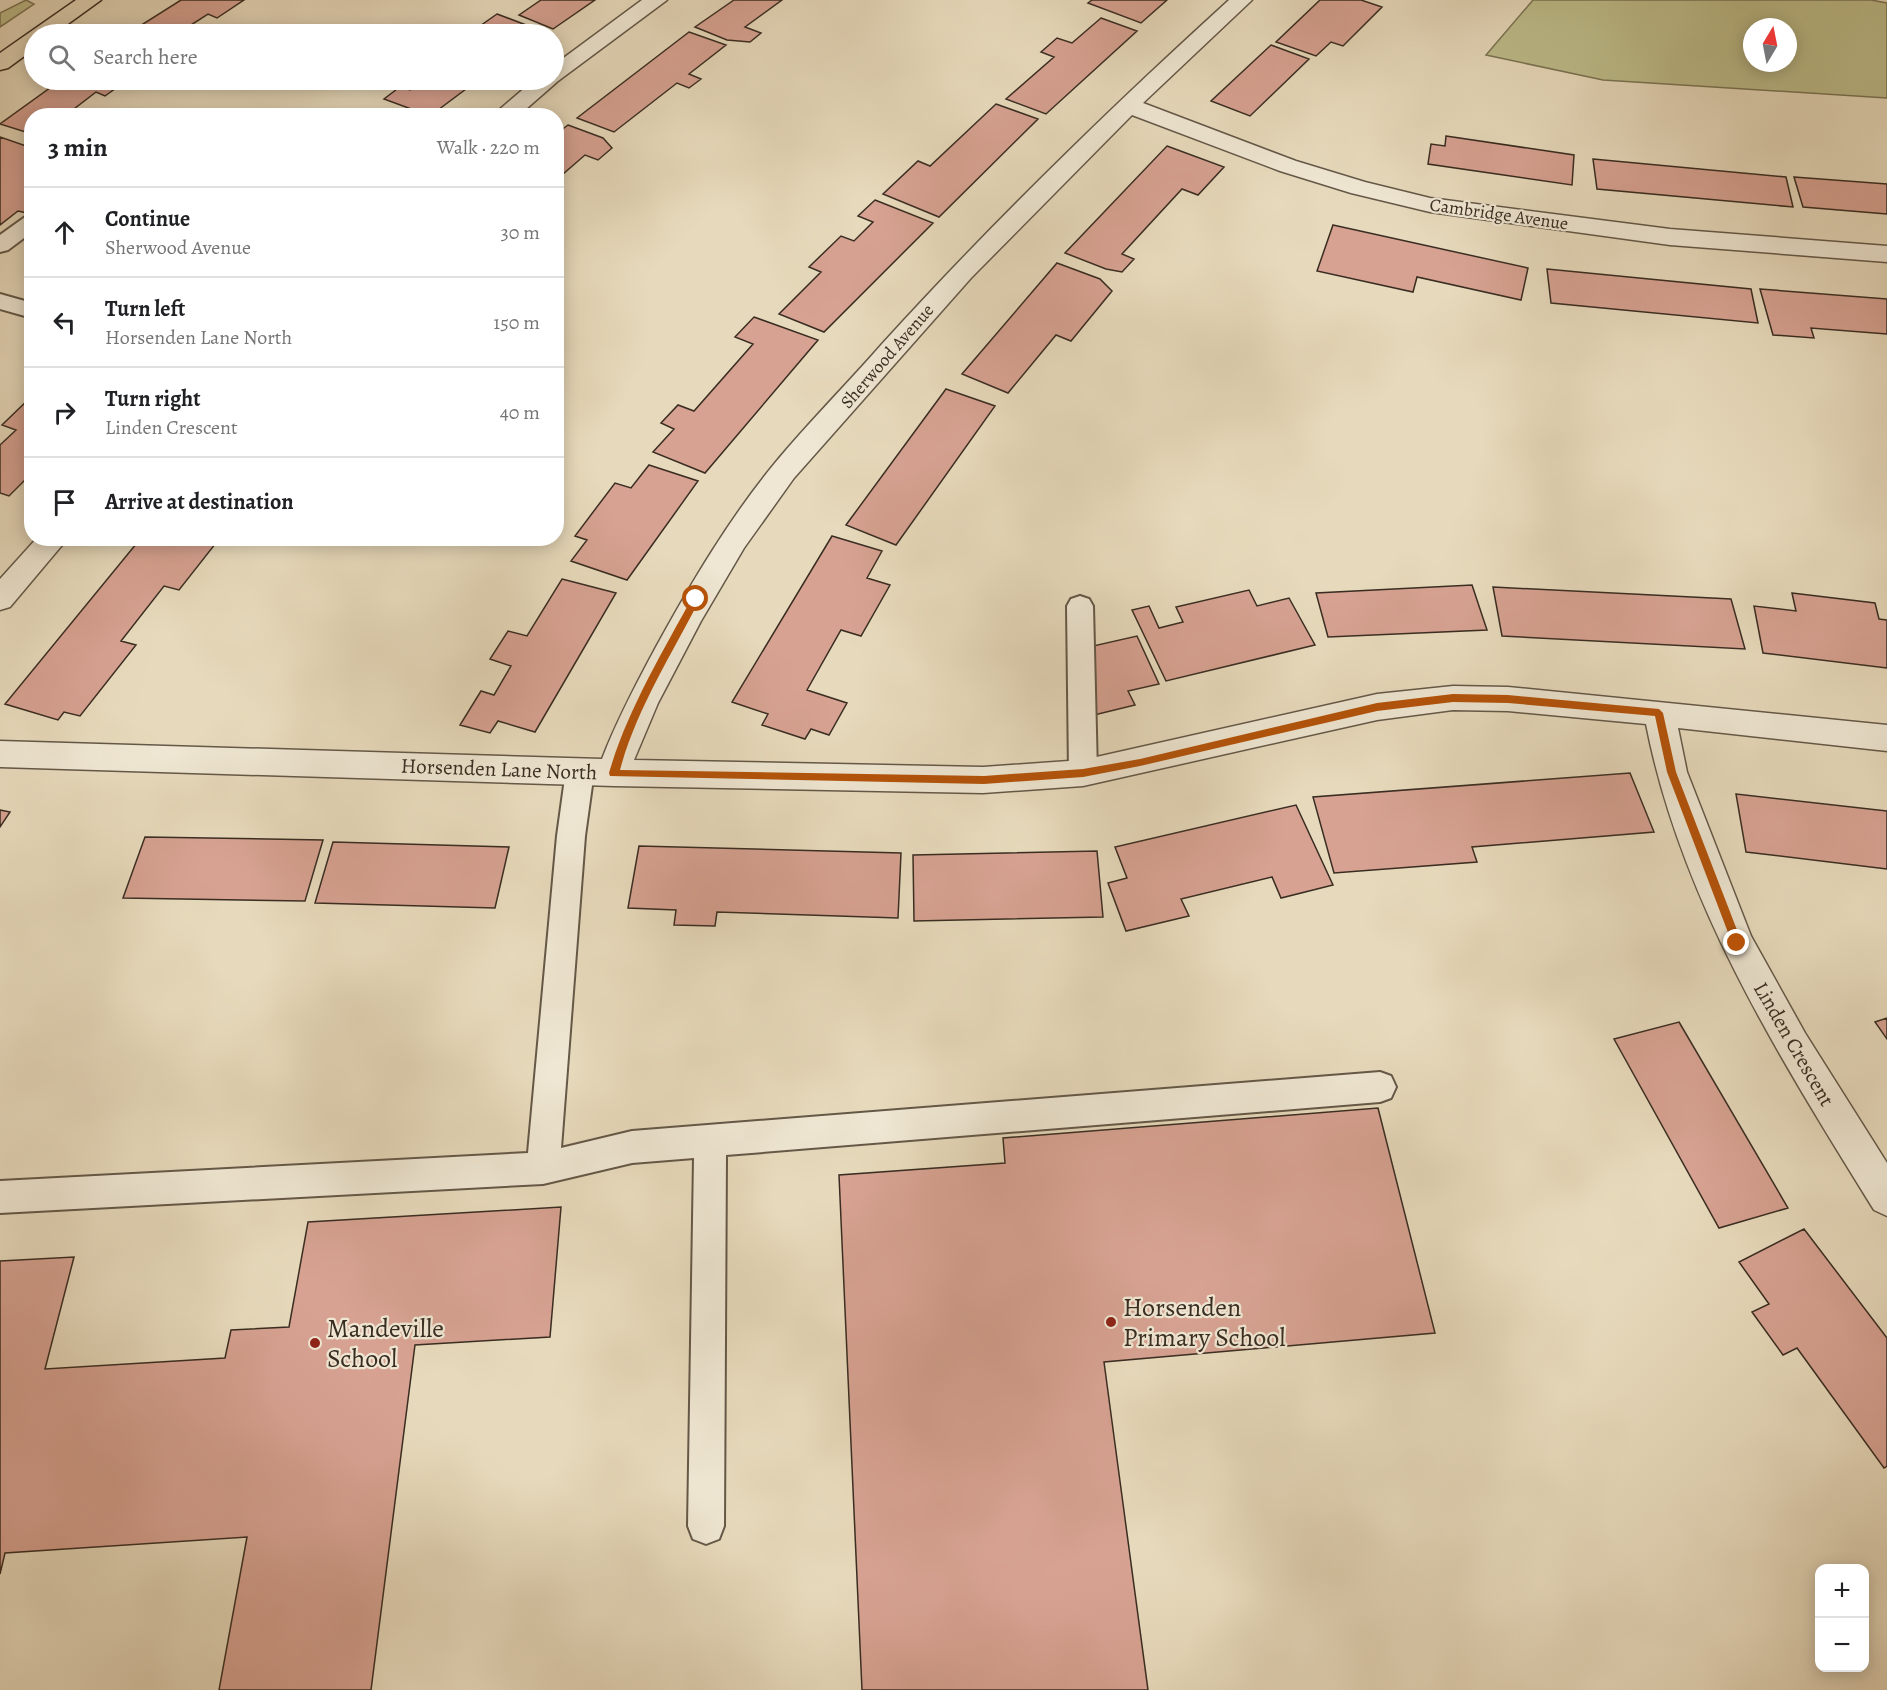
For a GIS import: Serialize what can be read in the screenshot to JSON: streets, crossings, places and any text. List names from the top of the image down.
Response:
{
  "streets": {
    "street": [
      "Cambridge Avenue",
      "Sherwood Avenue",
      "Horsenden Lane North",
      "Linden Crescent"
    ]
  },
  "crossings": [
    ["Cambridge Avenue", "Sherwood Avenue"],
    ["Sherwood Avenue", "Horsenden Lane North"],
    ["Horsenden Lane North", "Linden Crescent"]
  ],
  "places": ["Horsenden Primary School", "Mandeville School"],
  "north": "top",
  "page": {
    "search": "Search here",
    "heading": ["3 min", "Walk · 220 m"],
    "list": [
      ["Continue", "Sherwood Avenue", "30 m"],
      ["Turn left", "Horsenden Lane North", "150 m"],
      ["Turn right", "Linden Crescent", "40 m"],
      "Arrive at destination"
    ],
    "map_buttons": ["+", "−"]
  }
}
